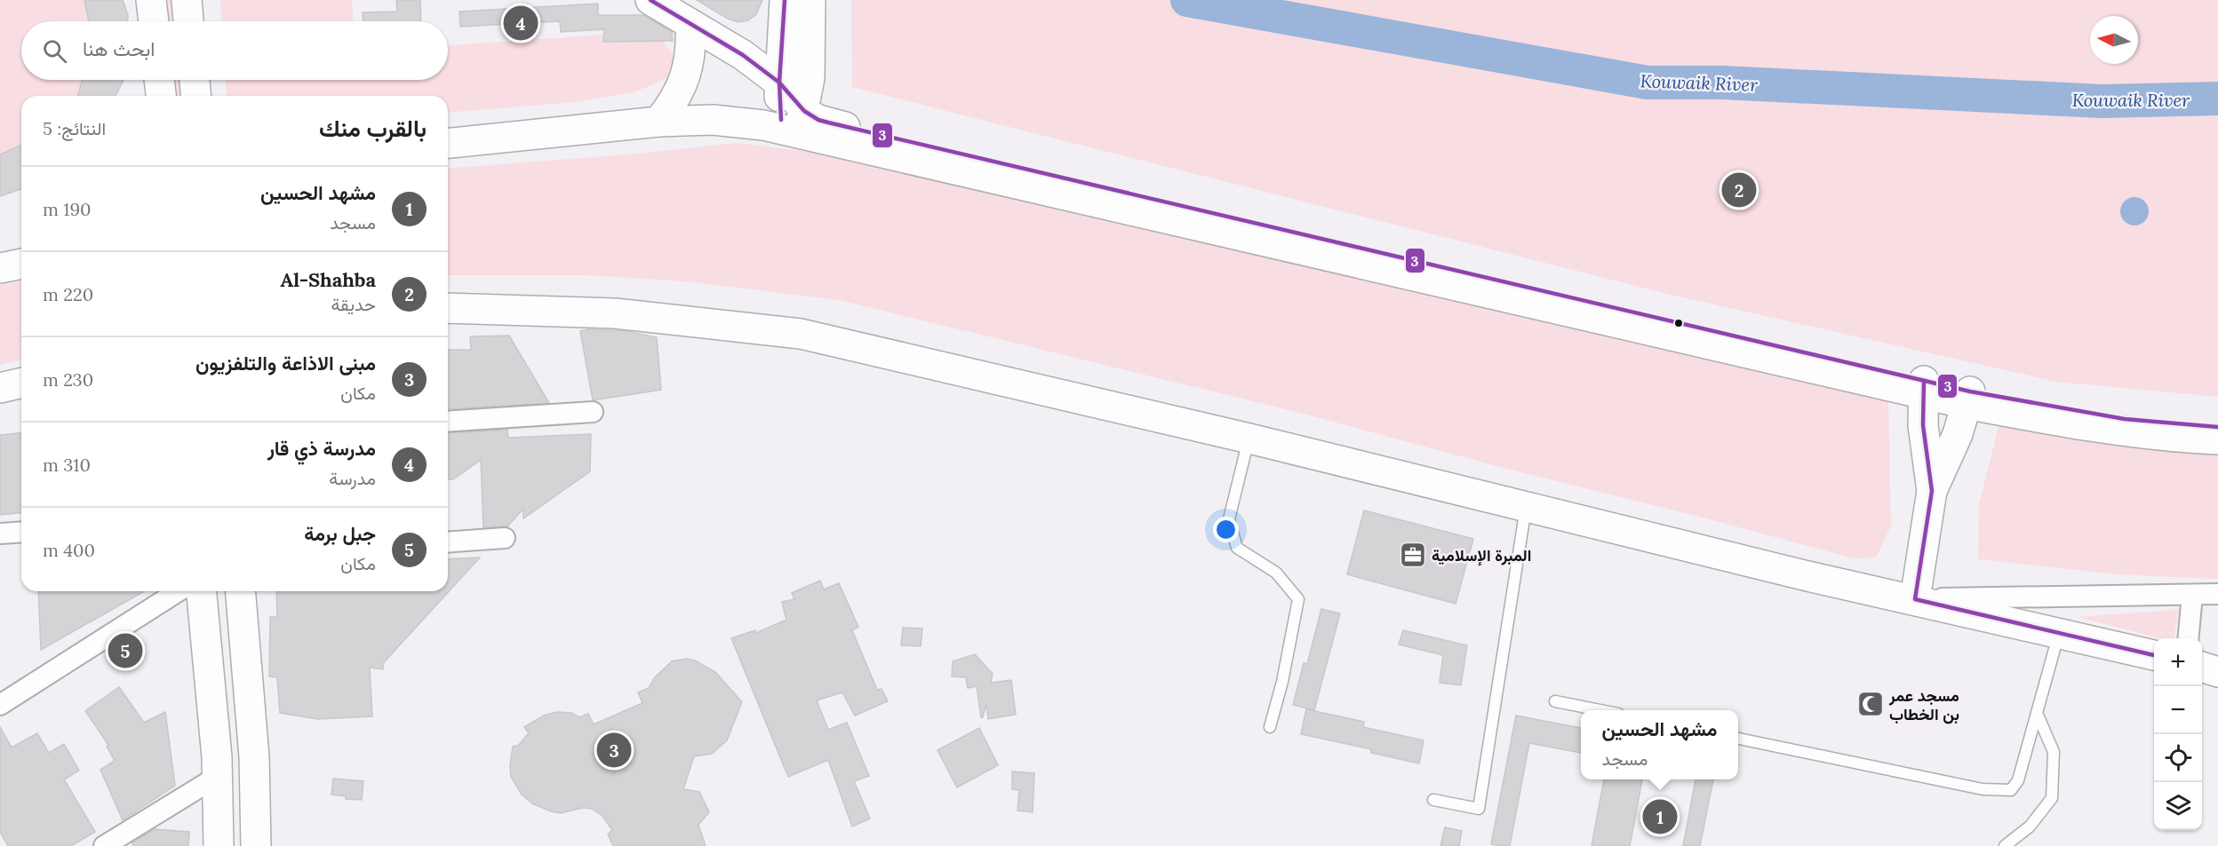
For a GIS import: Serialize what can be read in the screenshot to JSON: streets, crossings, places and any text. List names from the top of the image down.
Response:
{
  "water": ["Kouwaik River"],
  "places": {
    "office": ["المبرة الإسلامية"],
    "mosque": ["مسجد عمر بن الخطاب"]
  },
  "lines": ["transit line 3"],
  "north": "left",
  "page": {
    "pins": [
      "4",
      "2",
      "5",
      "3",
      "1"
    ],
    "search": "ابحث هنا",
    "heading": ["بالقرب منك", "النتائج: 5"],
    "list": [
      {
        "mark": "1",
        "name": "مشهد الحسين",
        "note": "مسجد",
        "value": "190 m"
      },
      {
        "mark": "2",
        "name": "Al-Shahba",
        "note": "حديقة",
        "value": "220 m"
      },
      {
        "mark": "3",
        "name": "مبنى الاذاعة والتلفزيون",
        "note": "مكان",
        "value": "230 m"
      },
      {
        "mark": "4",
        "name": "مدرسة ذي قار",
        "note": "مدرسة",
        "value": "310 m"
      },
      {
        "mark": "5",
        "name": "جبل برمة",
        "note": "مكان",
        "value": "400 m"
      }
    ],
    "map_buttons": ["+", "−"],
    "popup": ["مشهد الحسين", "مسجد"]
  }
}
